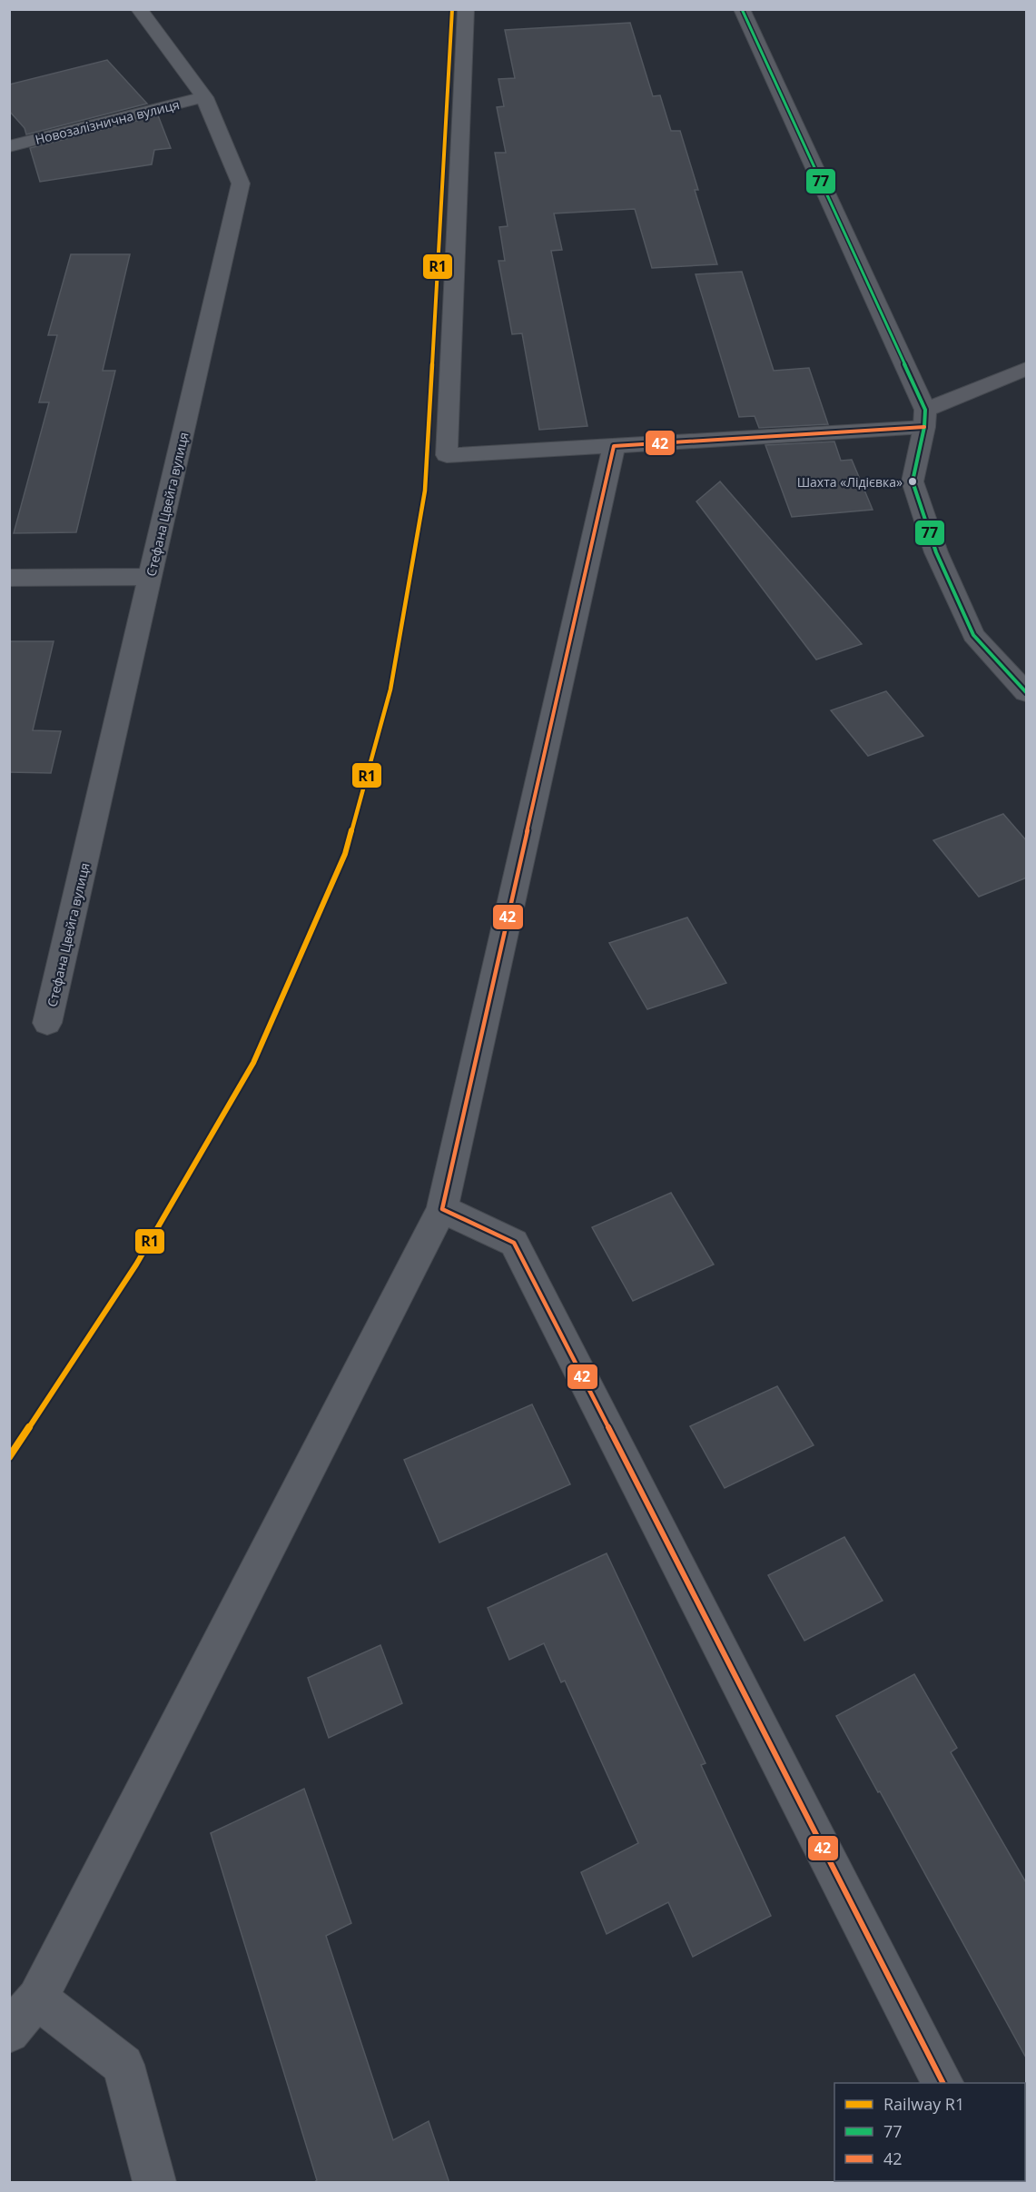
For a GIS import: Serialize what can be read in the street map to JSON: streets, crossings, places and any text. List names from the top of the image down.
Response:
{
  "streets": {
    "street": ["Новозалізнична вулиця", "Стефана Цвейга вулиця"]
  },
  "crossings": [
    ["Новозалізнична вулиця", "Стефана Цвейга вулиця"]
  ],
  "places": ["Шахта «Лідієвка»"],
  "lines": ["rail line R1", "transit line 77", "transit line 42"],
  "legend": ["Railway R1", "77", "42"]
}
